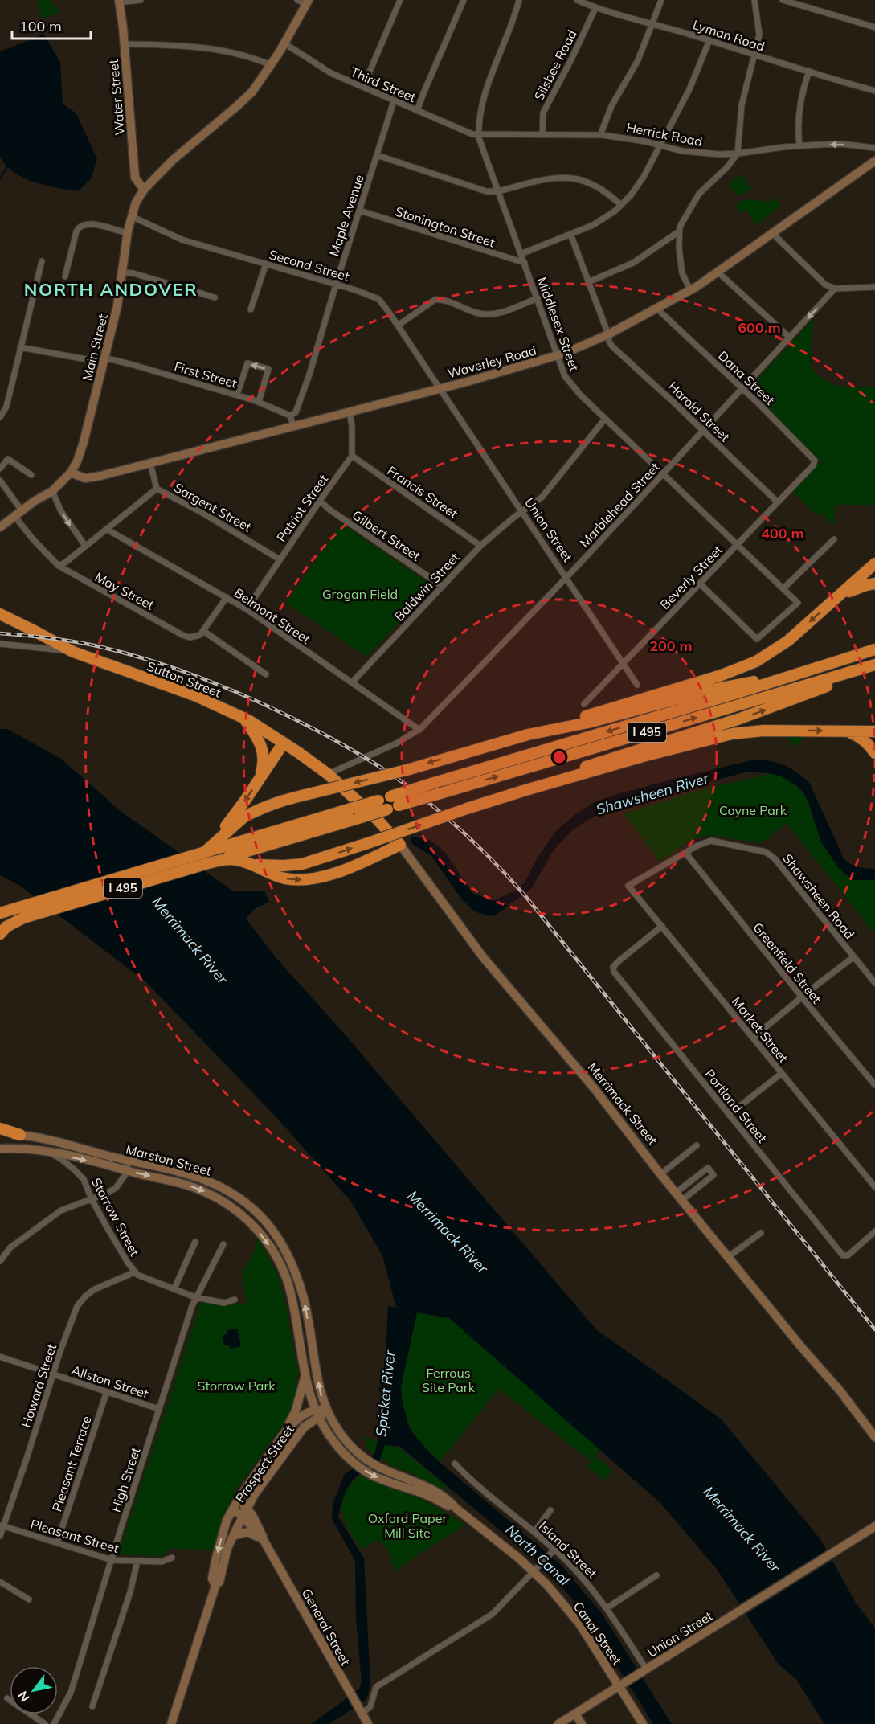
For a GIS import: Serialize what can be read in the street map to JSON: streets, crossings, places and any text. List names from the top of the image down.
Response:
{
  "streets": {
    "highway": ["Sutton Street", "I 495", "Merrimack Street"],
    "main road": [
      "Water Street",
      "Main Street",
      "Waverley Road",
      "Union Street",
      "Marston Street",
      "Prospect Street",
      "General Street",
      "Canal Street"
    ],
    "street": [
      "Lyman Road",
      "Silsbee Road",
      "Third Street",
      "Herrick Road",
      "Maple Avenue",
      "Stonington Street",
      "Second Street",
      "Middlesex Street",
      "First Street",
      "Dana Street",
      "Harold Street",
      "Francis Street",
      "Marblehead Street",
      "Sargent Street",
      "Patriot Street",
      "Gilbert Street",
      "Beverly Street",
      "Baldwin Street",
      "May Street",
      "Belmont Street",
      "Shawsheen Road",
      "Greenfield Street",
      "Market Street",
      "Portland Street",
      "Storrow Street",
      "Allston Street",
      "Howard Street",
      "Pleasant Terrace",
      "High Street",
      "Pleasant Street",
      "Island Street"
    ]
  },
  "crossings": [
    ["Lyman Road", "Silsbee Road"],
    ["Silsbee Road", "Herrick Road"],
    ["Third Street", "Herrick Road"],
    ["Third Street", "Maple Avenue"],
    ["Third Street", "Middlesex Street"],
    ["Third Street", "Main Street"],
    ["Water Street", "Main Street"],
    ["Herrick Road", "Middlesex Street"],
    ["Maple Avenue", "Stonington Street"],
    ["Maple Avenue", "Second Street"],
    ["Maple Avenue", "First Street"],
    ["Stonington Street", "Middlesex Street"],
    ["Second Street", "Main Street"],
    ["Second Street", "Waverley Road"],
    ["Second Street", "Union Street"],
    ["Middlesex Street", "Waverley Road"],
    ["Middlesex Street", "Marblehead Street"],
    ["Middlesex Street", "Beverly Street"],
    ["Middlesex Street", "Baldwin Street"],
    ["Main Street", "Waverley Road"],
    ["Main Street", "First Street"],
    ["Main Street", "May Street"],
    ["Waverley Road", "Dana Street"],
    ["Waverley Road", "Harold Street"],
    ["Waverley Road", "Sargent Street"],
    ["Waverley Road", "Union Street"],
    ["Dana Street", "Marblehead Street"],
    ["Dana Street", "Beverly Street"],
    ["Harold Street", "Marblehead Street"],
    ["Harold Street", "Beverly Street"],
    ["Francis Street", "Patriot Street"],
    ["Francis Street", "Baldwin Street"],
    ["Marblehead Street", "Union Street"],
    ["Marblehead Street", "Belmont Street"],
    ["Marblehead Street", "Sutton Street"],
    ["Sargent Street", "Patriot Street"],
    ["Patriot Street", "Gilbert Street"],
    ["Patriot Street", "Belmont Street"],
    ["Union Street", "Beverly Street"],
    ["Union Street", "Baldwin Street"],
    ["Union Street", "Island Street"],
    ["Union Street", "Canal Street"],
    ["Gilbert Street", "Baldwin Street"],
    ["Baldwin Street", "Belmont Street"],
    ["Sutton Street", "Merrimack Street"],
    ["Shawsheen Road", "Greenfield Street"],
    ["Shawsheen Road", "Market Street"],
    ["Market Street", "Portland Street"],
    ["Marston Street", "Storrow Street"],
    ["Marston Street", "Prospect Street"],
    ["Marston Street", "Canal Street"],
    ["Storrow Street", "Howard Street"],
    ["Storrow Street", "High Street"],
    ["Allston Street", "Howard Street"],
    ["Allston Street", "Pleasant Terrace"],
    ["Allston Street", "High Street"],
    ["Howard Street", "Pleasant Street"],
    ["Pleasant Terrace", "Pleasant Street"],
    ["Prospect Street", "General Street"],
    ["Prospect Street", "Canal Street"],
    ["High Street", "Pleasant Street"]
  ],
  "districts": ["NORTH ANDOVER"],
  "water": [
    "Shawsheen River",
    "Merrimack River",
    "Spicket River",
    "North Canal"
  ],
  "parks": [
    "Grogan Field",
    "Coyne Park",
    "Ferrous Site Park",
    "Storrow Park",
    "Oxford Paper Mill Site"
  ],
  "scale_bar": "100 m",
  "north": "bottom left",
  "rings": ["600 m", "400 m", "200 m"]
}
